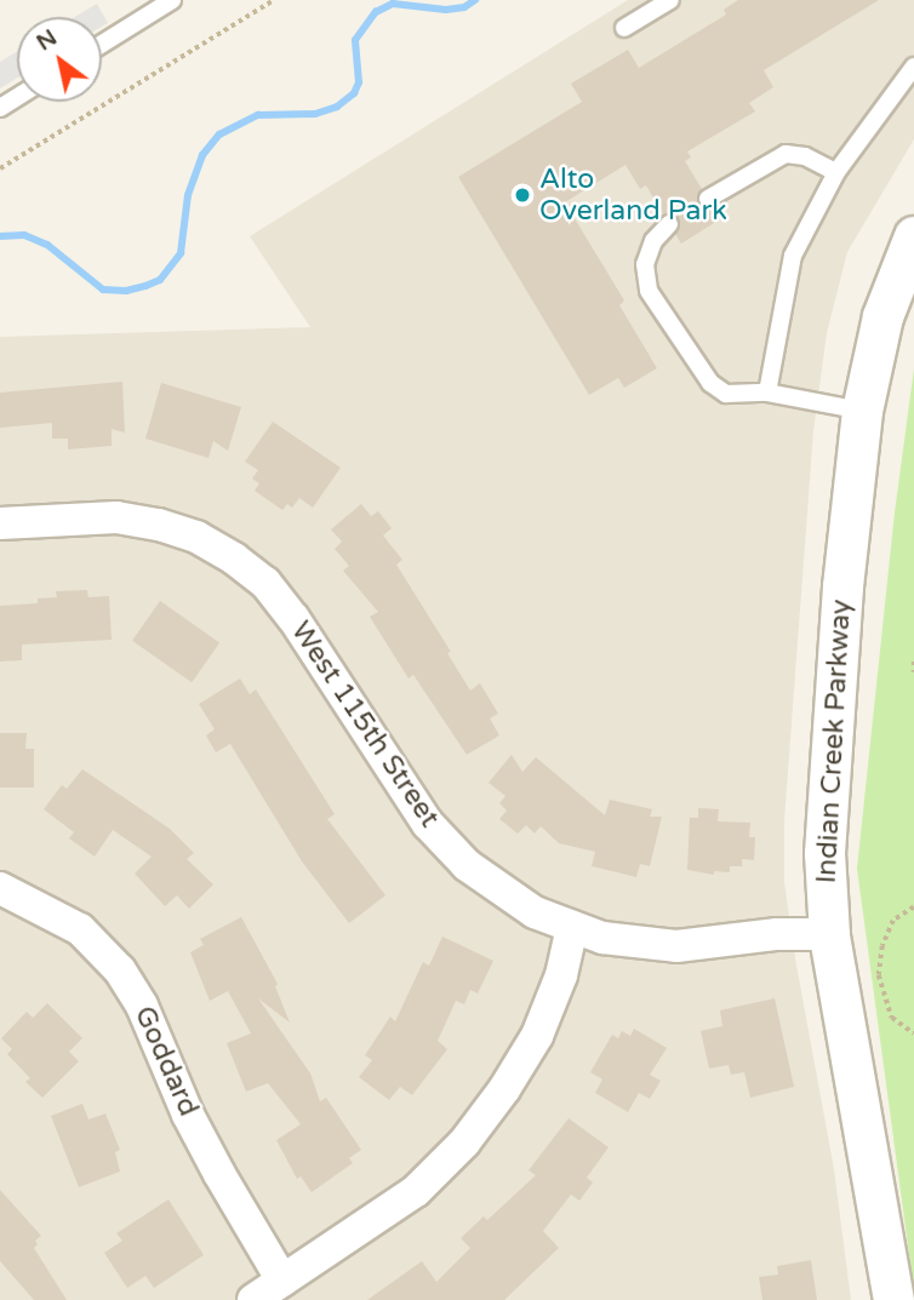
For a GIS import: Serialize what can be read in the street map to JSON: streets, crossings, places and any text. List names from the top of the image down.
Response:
{
  "streets": {
    "street": ["West 115th Street", "Indian Creek Parkway", "Goddard"]
  },
  "crossings": [
    ["West 115th Street", "Indian Creek Parkway"]
  ],
  "places": ["Alto Overland Park"],
  "north": "top left"
}
